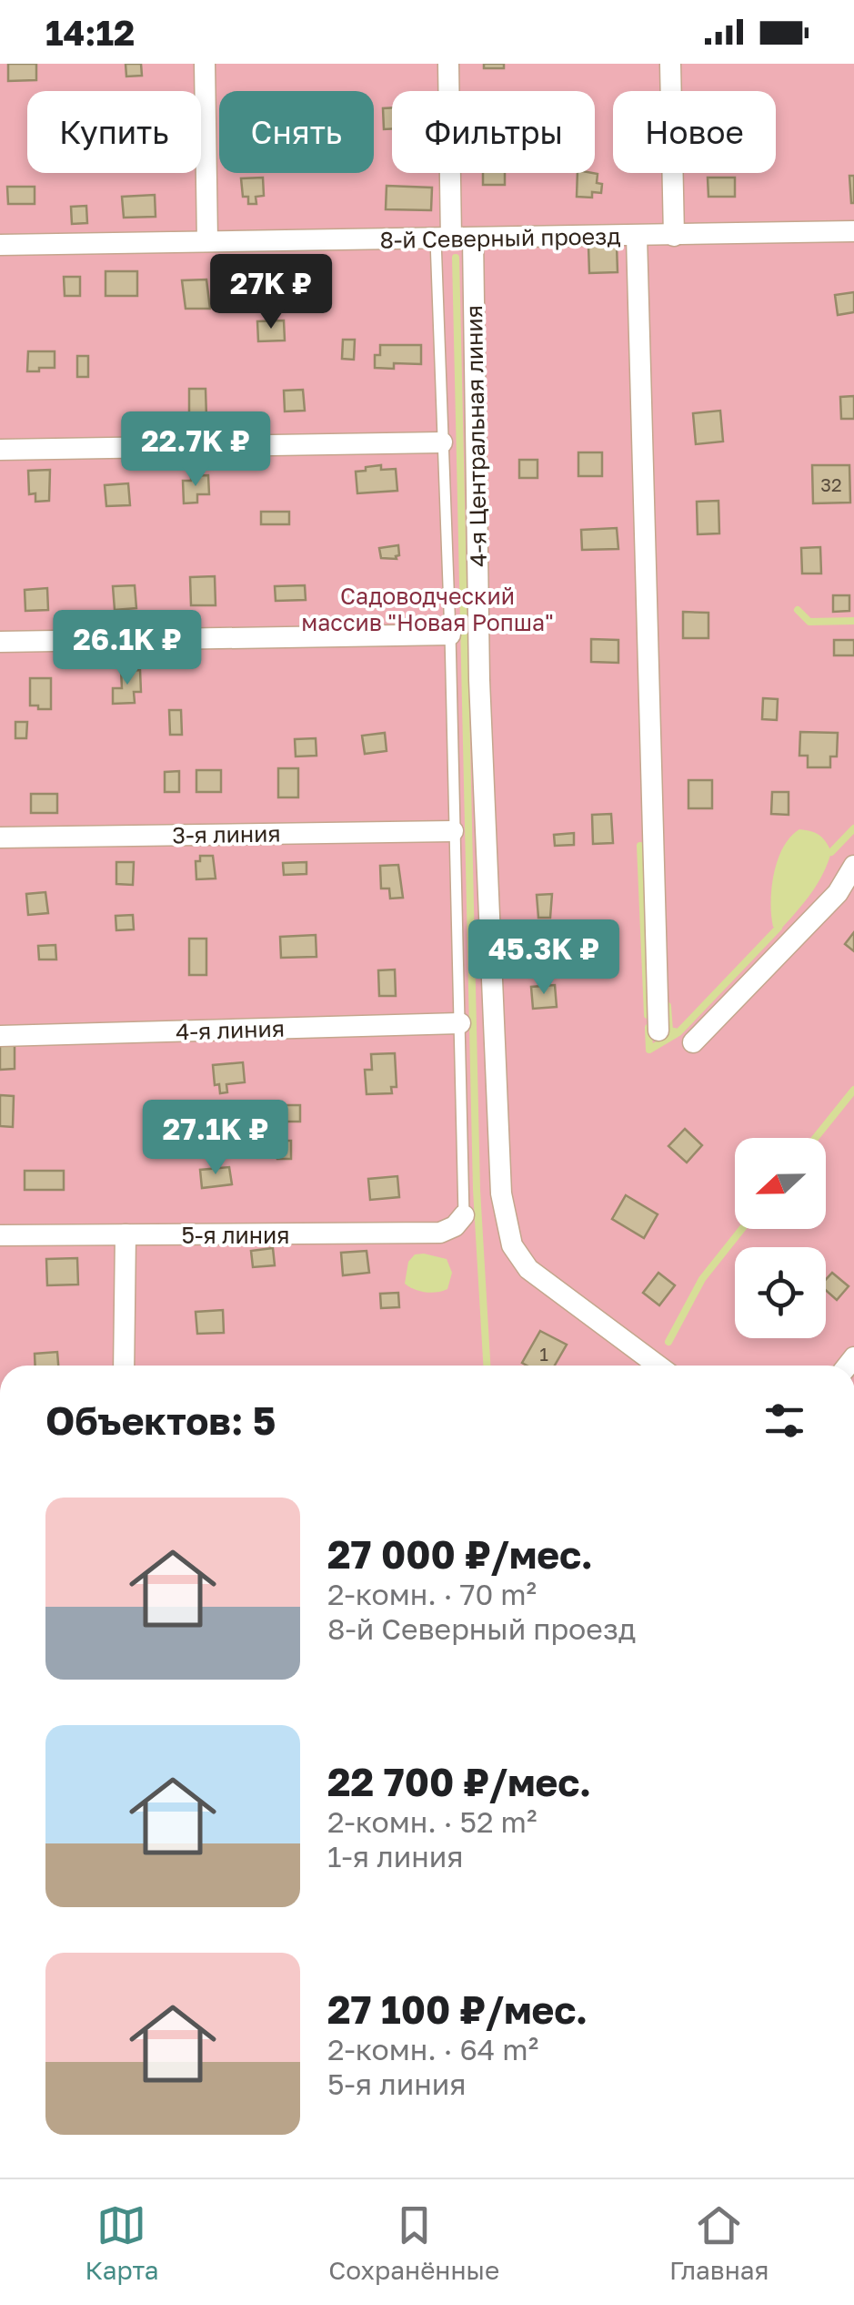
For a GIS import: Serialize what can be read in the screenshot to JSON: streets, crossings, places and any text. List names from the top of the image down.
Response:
{
  "streets": {
    "street": [
      "8-й Северный проезд",
      "4-я Центральная линия",
      "3-я линия",
      "4-я линия",
      "5-я линия"
    ]
  },
  "crossings": [
    ["8-й Северный проезд", "4-я Центральная линия"]
  ],
  "parks": ["Садоводческий массив \"Новая Ропша\""],
  "house_numbers": ["32", "1"],
  "north": "left",
  "page": {
    "status": "14:12",
    "chip": [
      "Купить",
      "Снять",
      "Фильтры",
      "Новое"
    ],
    "price": [
      "27K ₽",
      "22.7K ₽",
      "26.1K ₽",
      "45.3K ₽",
      "27.1K ₽"
    ],
    "heading": "Объектов: 5",
    "list": [
      {
        "name": "27 000 ₽/мес.",
        "note": "2-комн. · 70 m² · 8-й Северный проезд"
      },
      {
        "name": "22 700 ₽/мес.",
        "note": "2-комн. · 52 m² · 1-я линия"
      },
      {
        "name": "27 100 ₽/мес.",
        "note": "2-комн. · 64 m² · 5-я линия"
      }
    ],
    "tabs": ["Карта", "Сохранённые", "Главная"]
  }
}
